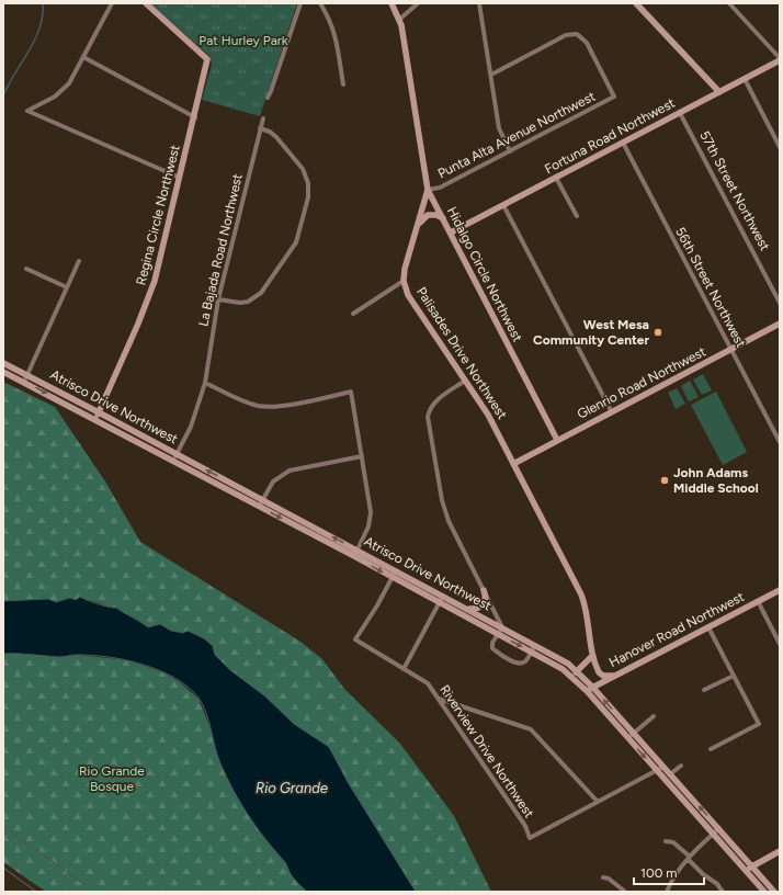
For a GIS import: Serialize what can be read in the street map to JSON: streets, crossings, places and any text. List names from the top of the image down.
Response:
{
  "streets": {
    "street": [
      "Punta Alta Avenue Northwest",
      "Fortuna Road Northwest",
      "57th Street Northwest",
      "Regina Circle Northwest",
      "La Bajada Road Northwest",
      "Hidalgo Circle Northwest",
      "56th Street Northwest",
      "Palisades Drive Northwest",
      "Glenrio Road Northwest",
      "Atrisco Drive Northwest",
      "Hanover Road Northwest",
      "Riverview Drive Northwest"
    ]
  },
  "crossings": [
    ["Punta Alta Avenue Northwest", "Hidalgo Circle Northwest"],
    ["Punta Alta Avenue Northwest", "Palisades Drive Northwest"],
    ["Fortuna Road Northwest", "57th Street Northwest"],
    ["Fortuna Road Northwest", "Hidalgo Circle Northwest"],
    ["Fortuna Road Northwest", "56th Street Northwest"],
    ["Regina Circle Northwest", "Atrisco Drive Northwest"],
    ["La Bajada Road Northwest", "Atrisco Drive Northwest"],
    ["Hidalgo Circle Northwest", "Palisades Drive Northwest"],
    ["Hidalgo Circle Northwest", "Glenrio Road Northwest"],
    ["56th Street Northwest", "Glenrio Road Northwest"],
    ["Palisades Drive Northwest", "Glenrio Road Northwest"],
    ["Atrisco Drive Northwest", "Hanover Road Northwest"],
    ["Atrisco Drive Northwest", "Riverview Drive Northwest"]
  ],
  "water": ["Rio Grande"],
  "parks": ["Pat Hurley Park", "Rio Grande Bosque"],
  "places": ["West Mesa Community Center", "John Adams Middle School"],
  "scale_bar": "100 m"
}
